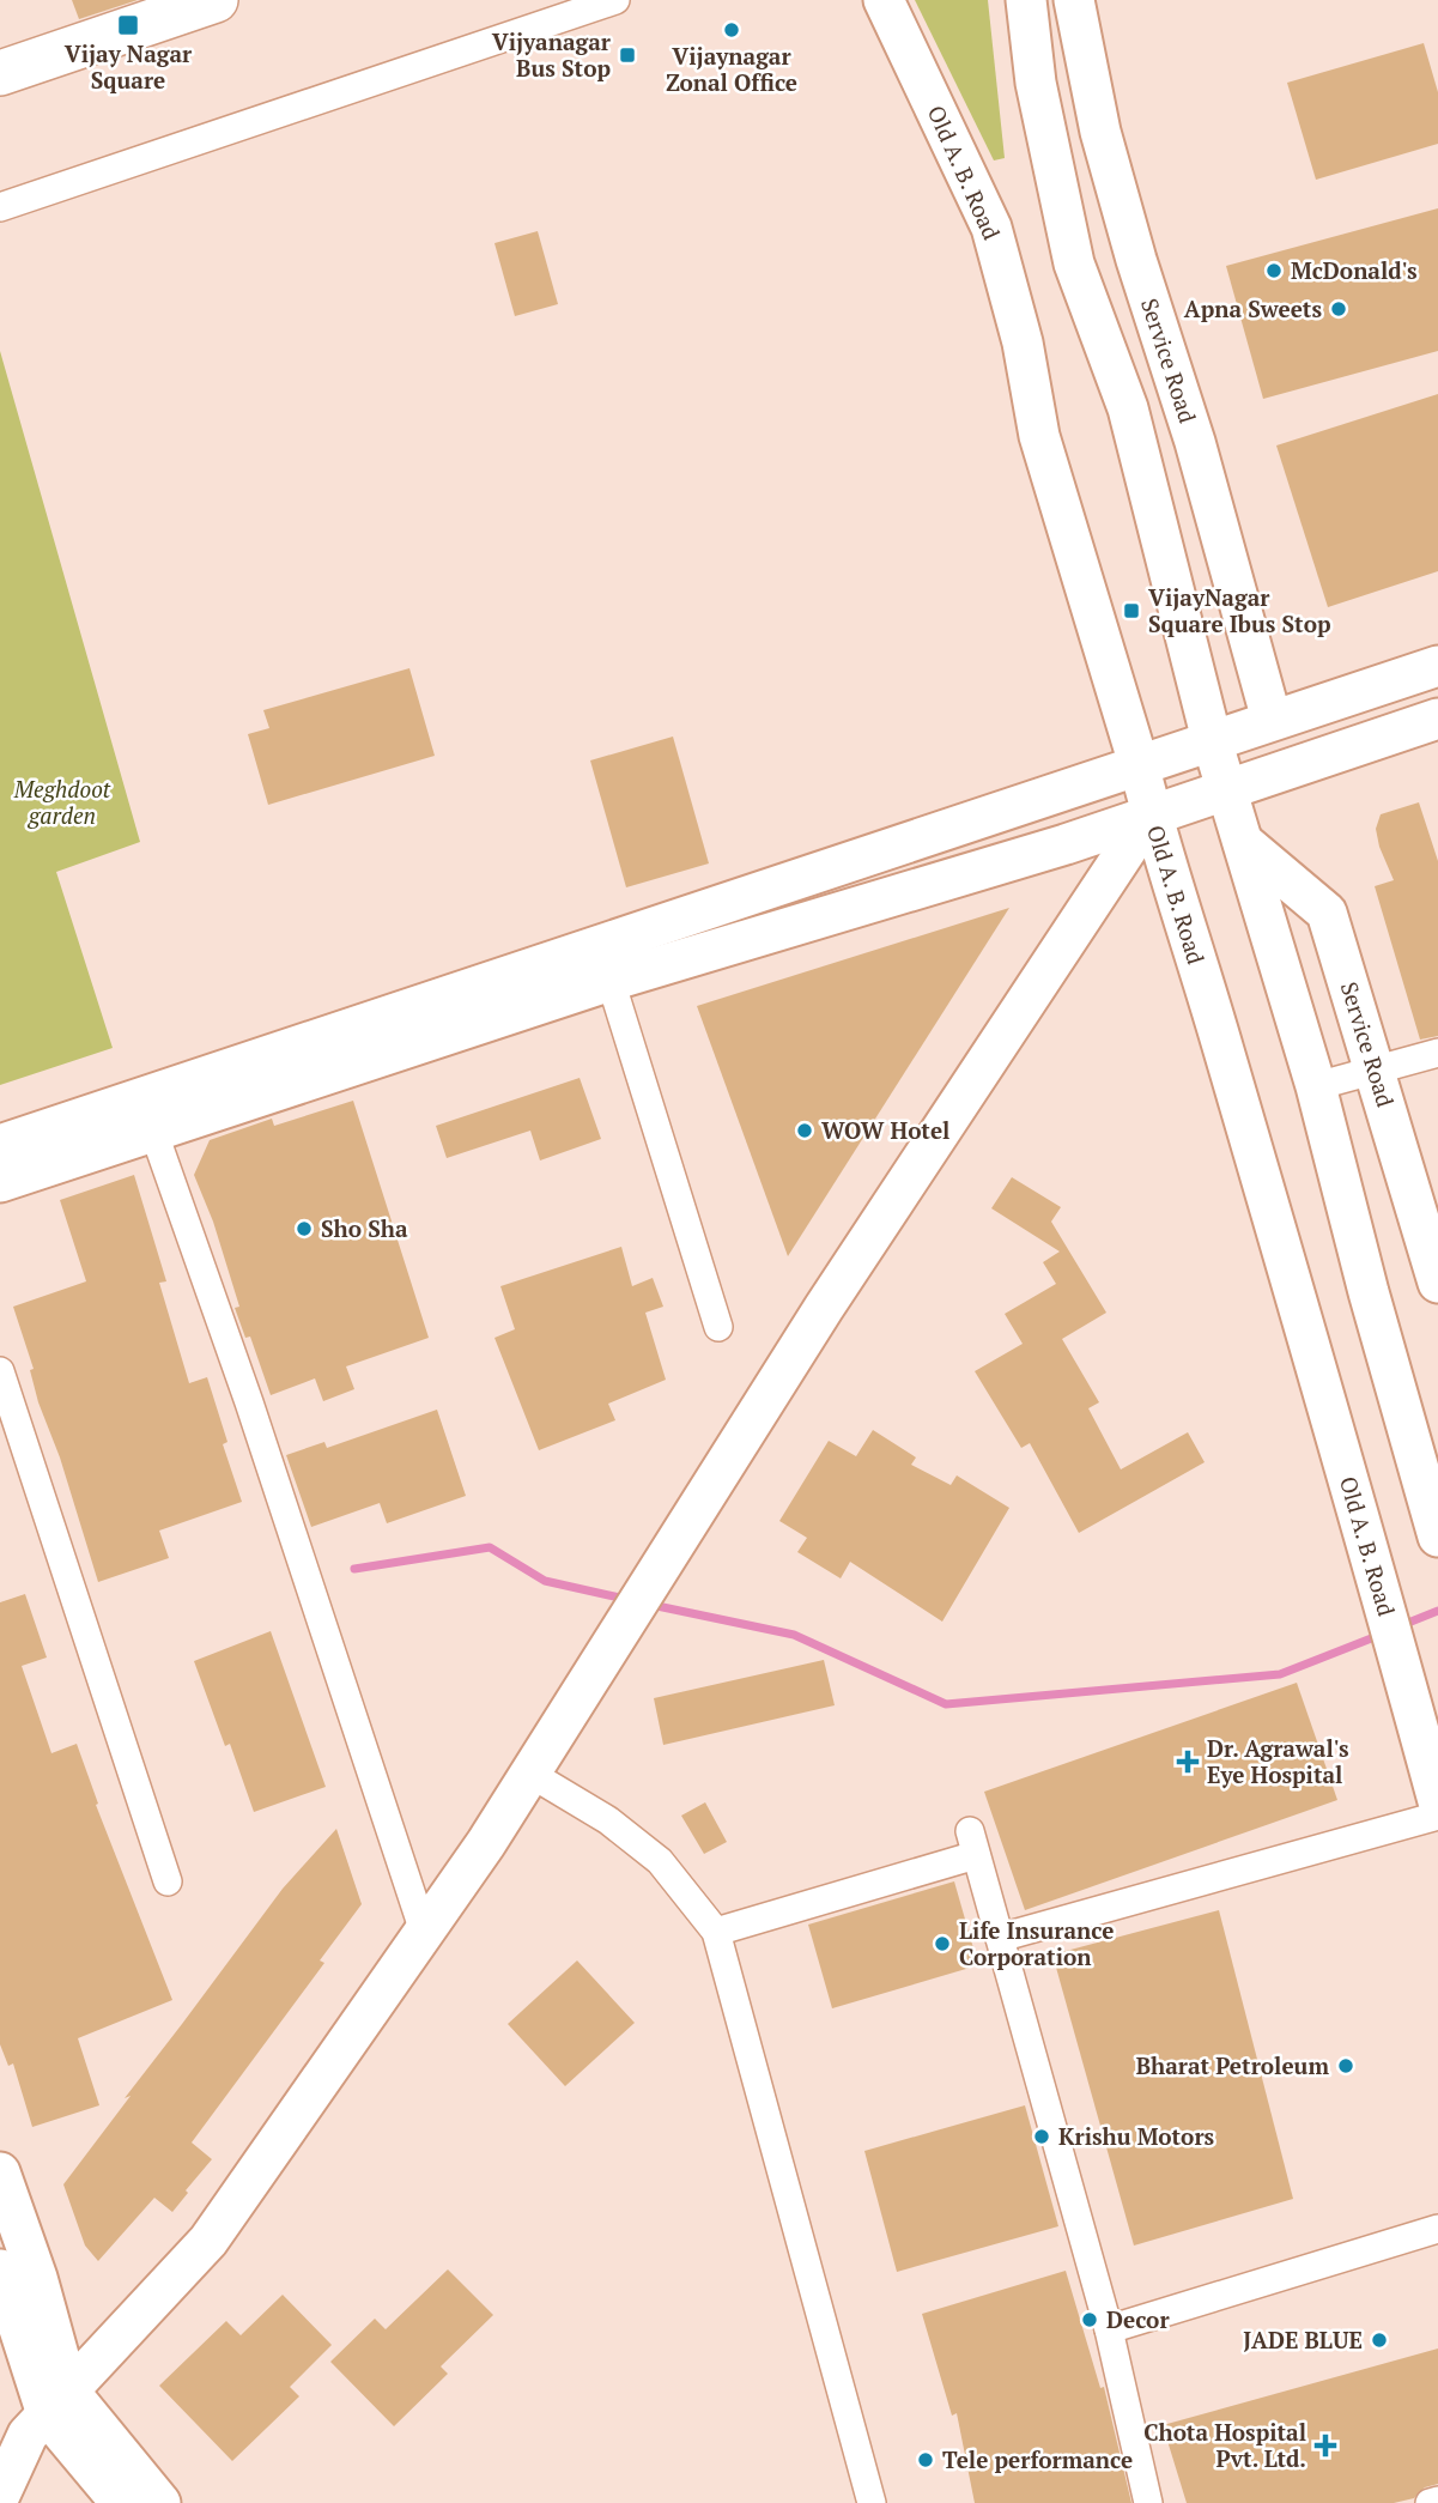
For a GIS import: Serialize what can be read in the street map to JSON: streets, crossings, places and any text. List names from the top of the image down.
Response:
{
  "streets": {
    "main road": ["Old A. B. Road", "Service Road"]
  },
  "parks": ["Meghdoot garden"],
  "places": {
    "transit": ["Vijay Nagar Square", "Vijyanagar Bus Stop", "VijayNagar Square Ibus Stop"],
    "other": [
      "Vijaynagar Zonal Office",
      "McDonald's",
      "Apna Sweets",
      "WOW Hotel",
      "Sho Sha",
      "Life Insurance Corporation",
      "Bharat Petroleum",
      "Krishu Motors",
      "Decor",
      "JADE BLUE",
      "Tele performance"
    ],
    "health": ["Dr. Agrawal's Eye Hospital", "Chota Hospital Pvt. Ltd."]
  }
}
